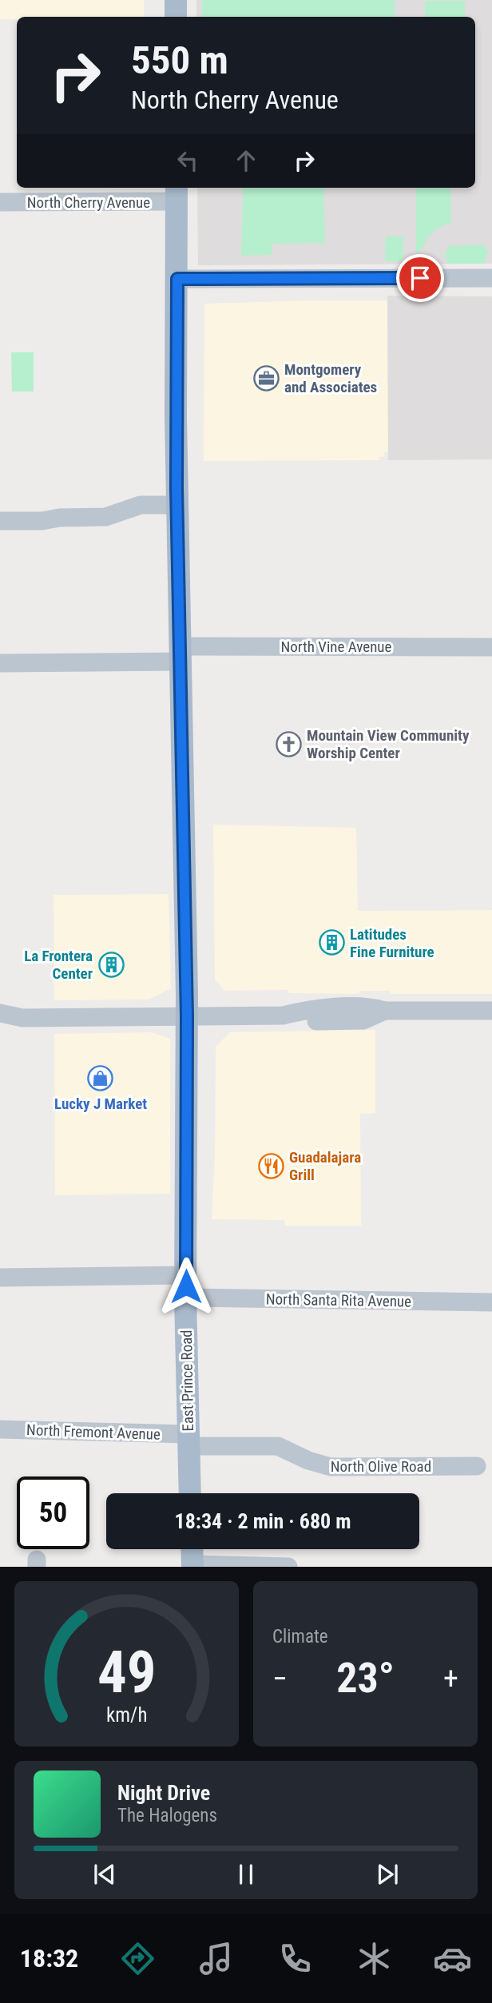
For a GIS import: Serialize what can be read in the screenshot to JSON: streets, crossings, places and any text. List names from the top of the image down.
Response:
{
  "streets": {
    "main road": ["East Prince Road"],
    "street": [
      "North Cherry Avenue",
      "North Vine Avenue",
      "North Santa Rita Avenue",
      "North Fremont Avenue",
      "North Olive Road"
    ]
  },
  "crossings": [
    ["North Cherry Avenue", "East Prince Road"],
    ["North Vine Avenue", "East Prince Road"],
    ["North Santa Rita Avenue", "East Prince Road"],
    ["East Prince Road", "North Fremont Avenue"],
    ["East Prince Road", "North Olive Road"],
    ["North Fremont Avenue", "North Olive Road"]
  ],
  "places": {
    "office": ["Montgomery and Associates"],
    "church": ["Mountain View Community Worship Center"],
    "building": ["Latitudes Fine Furniture", "La Frontera Center"],
    "shop": ["Lucky J Market"],
    "restaurant": ["Guadalajara Grill"]
  },
  "page": {
    "turn": ["550 m", "North Cherry Avenue"],
    "limit": "50",
    "trip": "18:34 · 2 min · 680 m",
    "tile": "Climate",
    "heat": ["−", "23°", "+"],
    "song": ["Night Drive", "The Halogens"],
    "tabs": "18:32",
    "gauge": ["49", "km/h"]
  }
}
